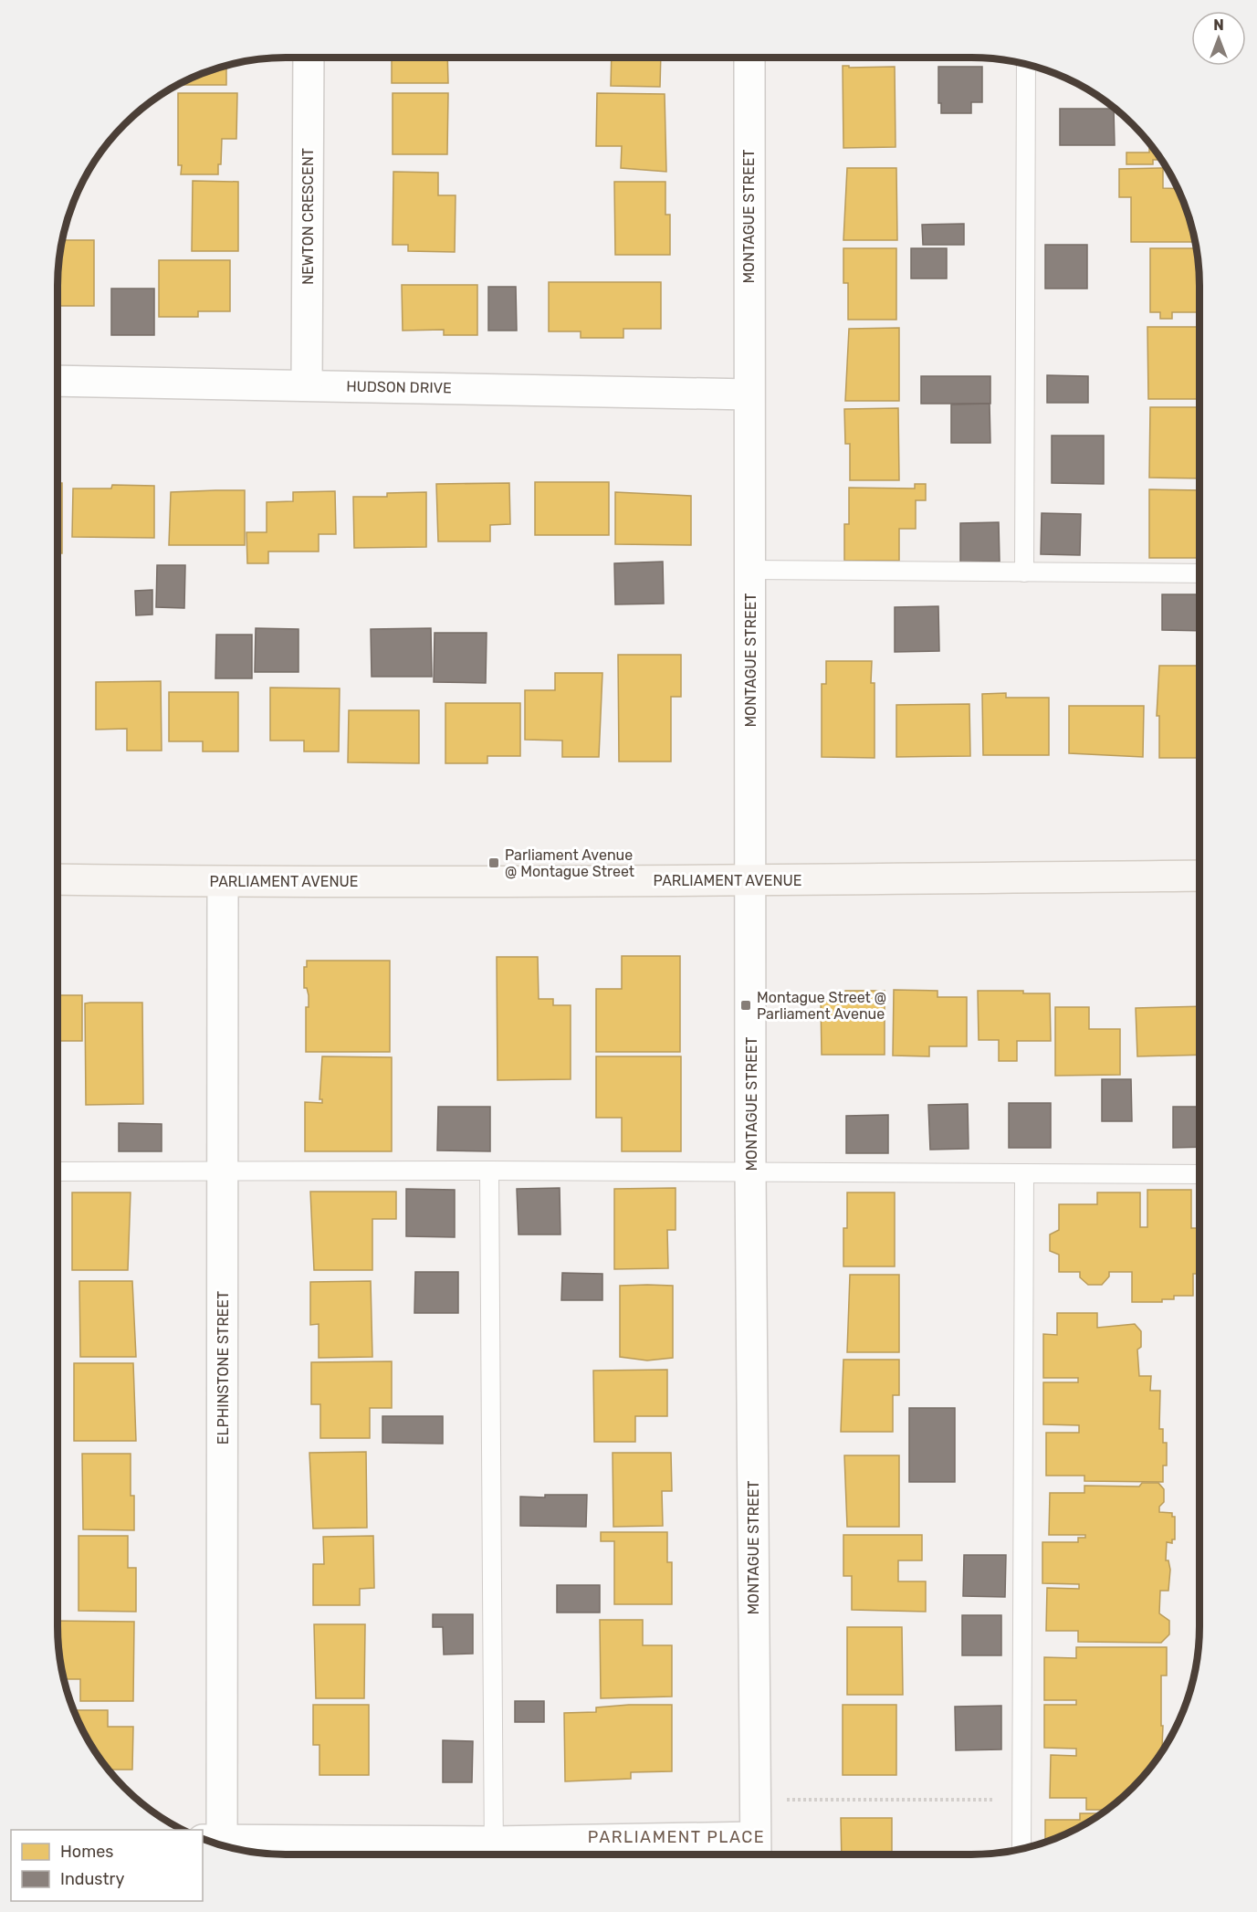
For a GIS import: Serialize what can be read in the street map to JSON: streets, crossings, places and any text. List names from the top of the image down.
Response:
{
  "streets": {
    "main road": ["PARLIAMENT AVENUE"],
    "street": [
      "NEWTON CRESCENT",
      "MONTAGUE STREET",
      "HUDSON DRIVE",
      "ELPHINSTONE STREET"
    ]
  },
  "crossings": [
    ["NEWTON CRESCENT", "HUDSON DRIVE"],
    ["MONTAGUE STREET", "HUDSON DRIVE"],
    ["MONTAGUE STREET", "PARLIAMENT AVENUE"],
    ["PARLIAMENT AVENUE", "ELPHINSTONE STREET"]
  ],
  "districts": ["PARLIAMENT PLACE"],
  "places": {
    "transit": ["Parliament Avenue @ Montague Street", "Montague Street @ Parliament Avenue"]
  },
  "legend": ["Homes", "Industry"],
  "north": "top"
}
